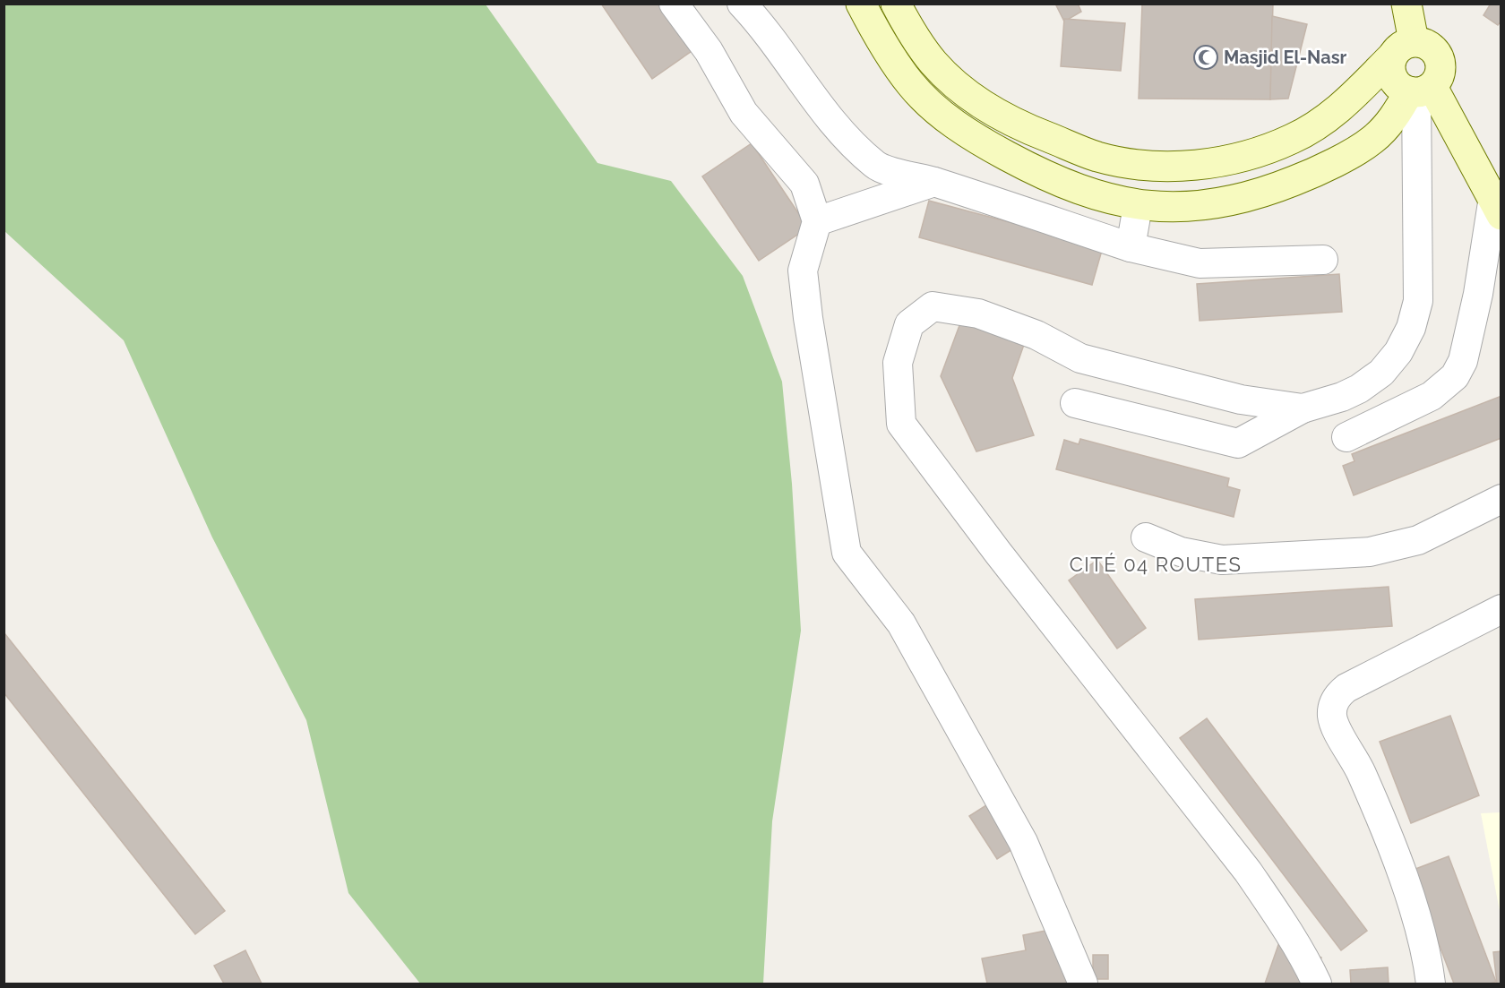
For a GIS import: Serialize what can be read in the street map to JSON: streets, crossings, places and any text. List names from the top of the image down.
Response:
{
  "districts": ["CITÉ 04 ROUTES"],
  "places": {
    "mosque": ["Masjid El-Nasr"]
  }
}
